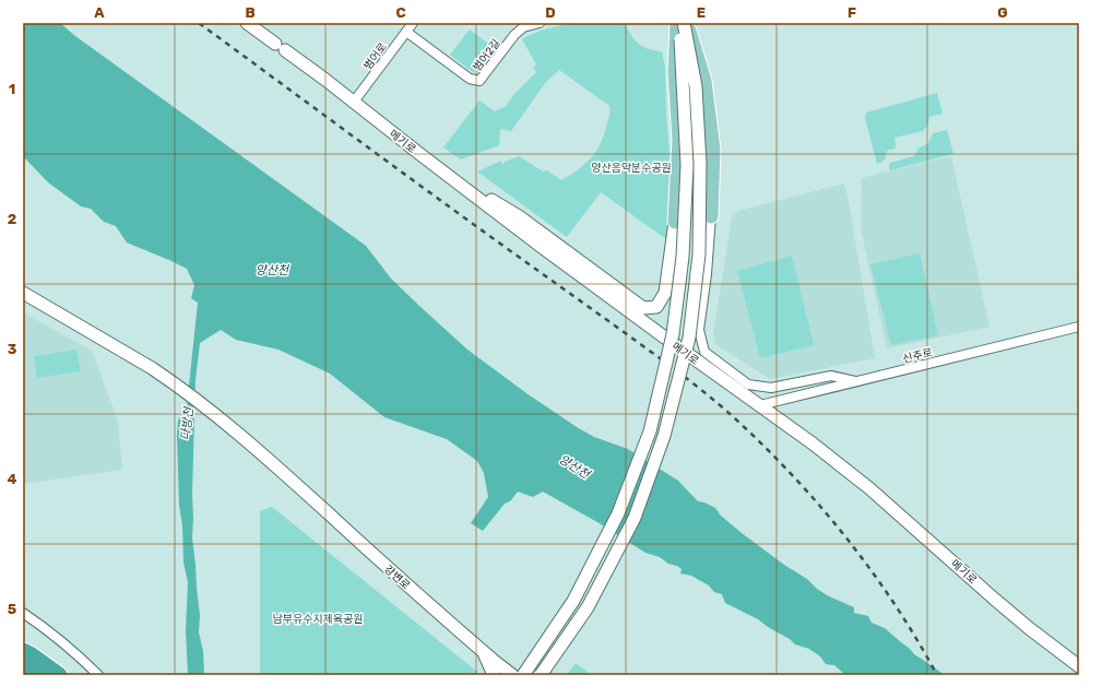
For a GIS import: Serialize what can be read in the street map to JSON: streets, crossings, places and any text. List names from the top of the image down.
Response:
{
  "streets": {
    "street": [
      "범어2길",
      "범어로",
      "메기로",
      "신주로",
      "강변로"
    ]
  },
  "crossings": [
    ["범어2길", "범어로"],
    ["범어로", "메기로"],
    ["메기로", "신주로"]
  ],
  "water": ["양산천", "다방천"],
  "parks": ["양산음악분수공원", "남부유수지체육공원"],
  "grid": {
    "columns": [
      "A",
      "B",
      "C",
      "D",
      "E",
      "F",
      "G"
    ],
    "rows": [
      "1",
      "2",
      "3",
      "4",
      "5"
    ]
  }
}
